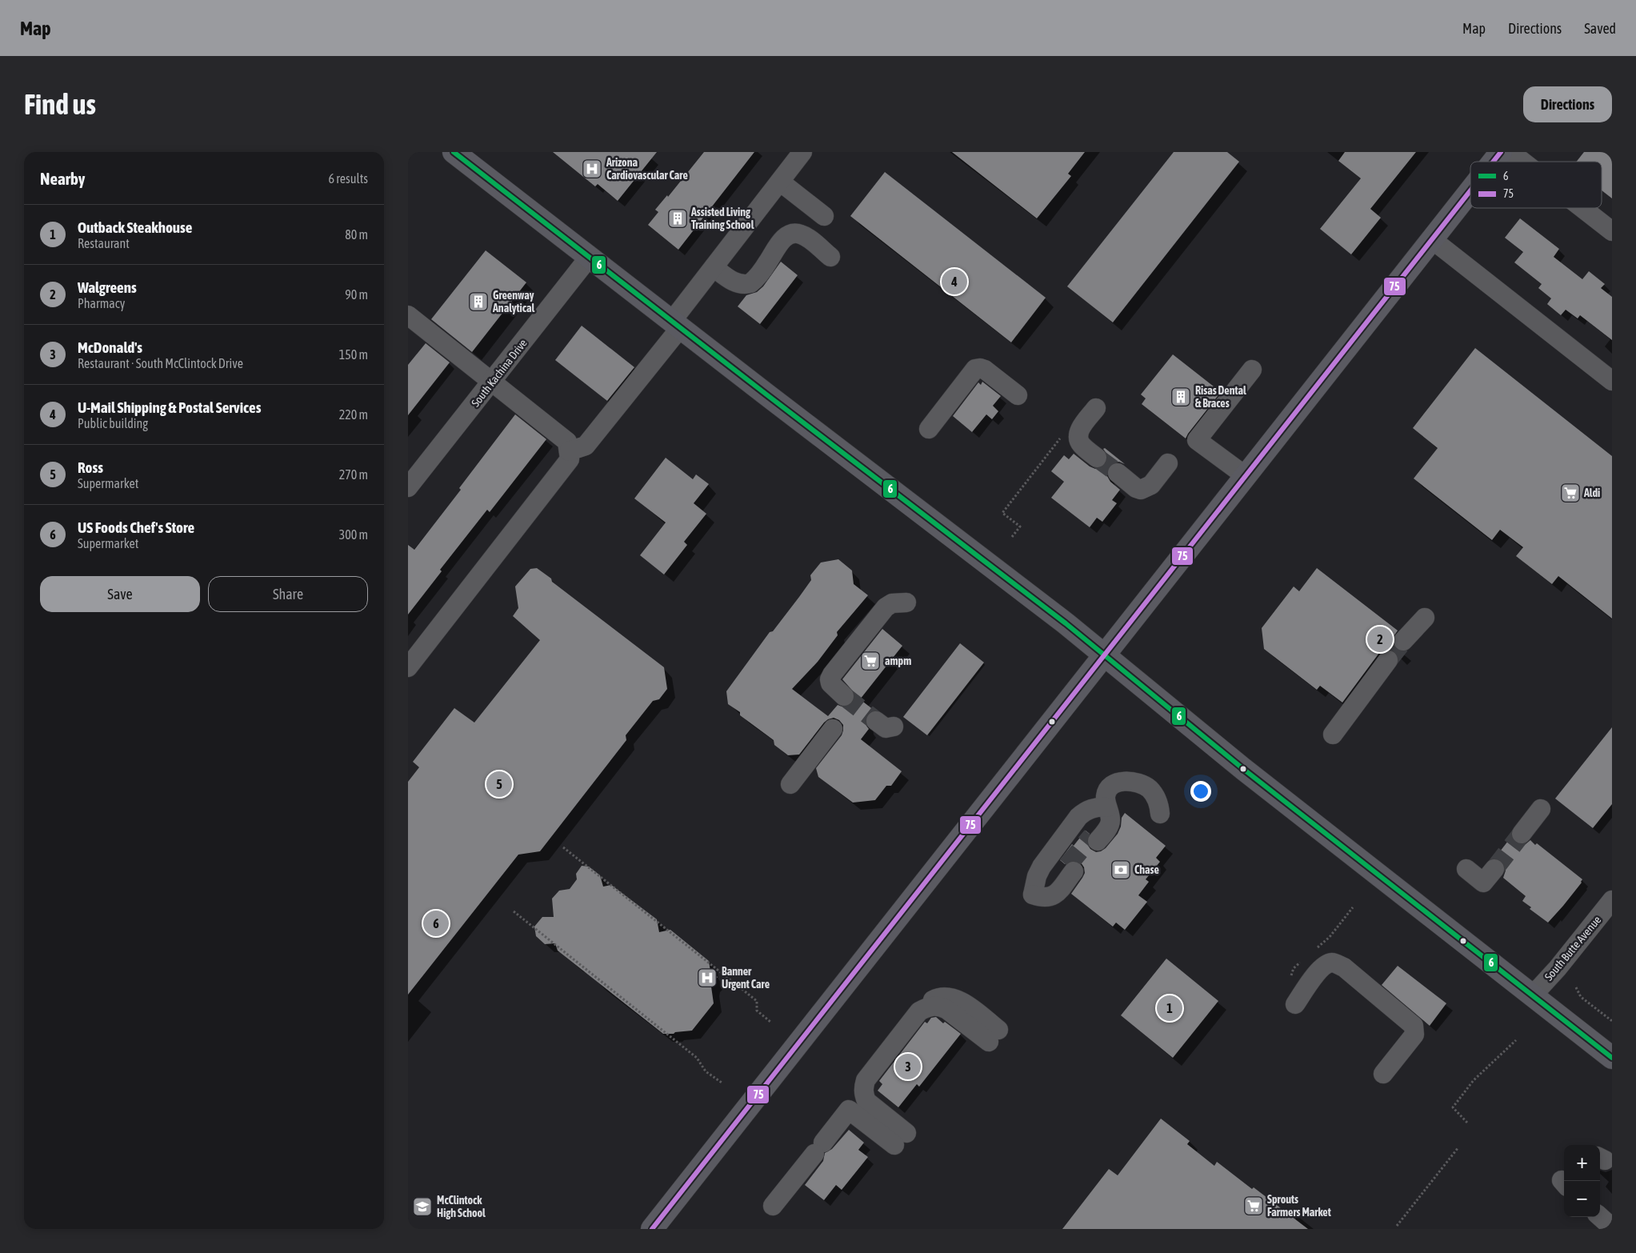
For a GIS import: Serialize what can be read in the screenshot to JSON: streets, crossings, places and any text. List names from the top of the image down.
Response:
{
  "streets": {
    "street": ["South Kachina Drive", "South Butte Avenue"]
  },
  "places": {
    "hospital": ["Arizona Cardiovascular Care", "Banner Urgent Care"],
    "building": ["Assisted Living Training School", "Greenway Analytical", "Risas Dental & Braces"],
    "supermarket": ["Aldi", "ampm", "Sprouts Farmers Market"],
    "bank": ["Chase"],
    "school or university": ["McClintock High School"]
  },
  "lines": ["transit line 6", "transit line 75"],
  "legend": ["6", "75"],
  "page": {
    "header": "Map",
    "nav": ["Map", "Directions", "Saved"],
    "buttons": [
      "Directions",
      ["Save", "Share"]
    ],
    "title": "Find us",
    "heading": ["Nearby", "6 results"],
    "list": [
      {
        "mark": "1",
        "name": "Outback Steakhouse",
        "note": "Restaurant",
        "value": "80 m"
      },
      {
        "mark": "2",
        "name": "Walgreens",
        "note": "Pharmacy",
        "value": "90 m"
      },
      {
        "mark": "3",
        "name": "McDonald's",
        "note": "Restaurant · South McClintock Drive",
        "value": "150 m"
      },
      {
        "mark": "4",
        "name": "U-Mail Shipping & Postal Services",
        "note": "Public building",
        "value": "220 m"
      },
      {
        "mark": "5",
        "name": "Ross",
        "note": "Supermarket",
        "value": "270 m"
      },
      {
        "mark": "6",
        "name": "US Foods Chef's Store",
        "note": "Supermarket",
        "value": "300 m"
      }
    ],
    "pins": [
      "4",
      "2",
      "5",
      "6",
      "1",
      "3"
    ],
    "map_buttons": ["+", "−"]
  }
}
